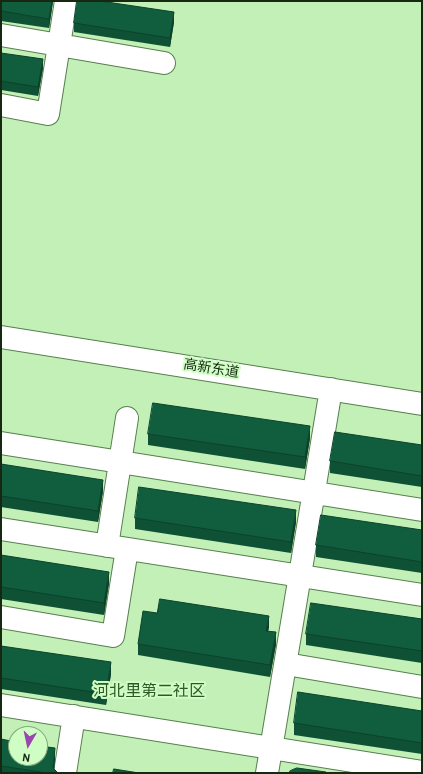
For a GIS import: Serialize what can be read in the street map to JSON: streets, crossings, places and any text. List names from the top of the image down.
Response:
{
  "streets": {
    "street": ["高新东道"]
  },
  "districts": ["河北里第二社区"],
  "north": "bottom"
}
